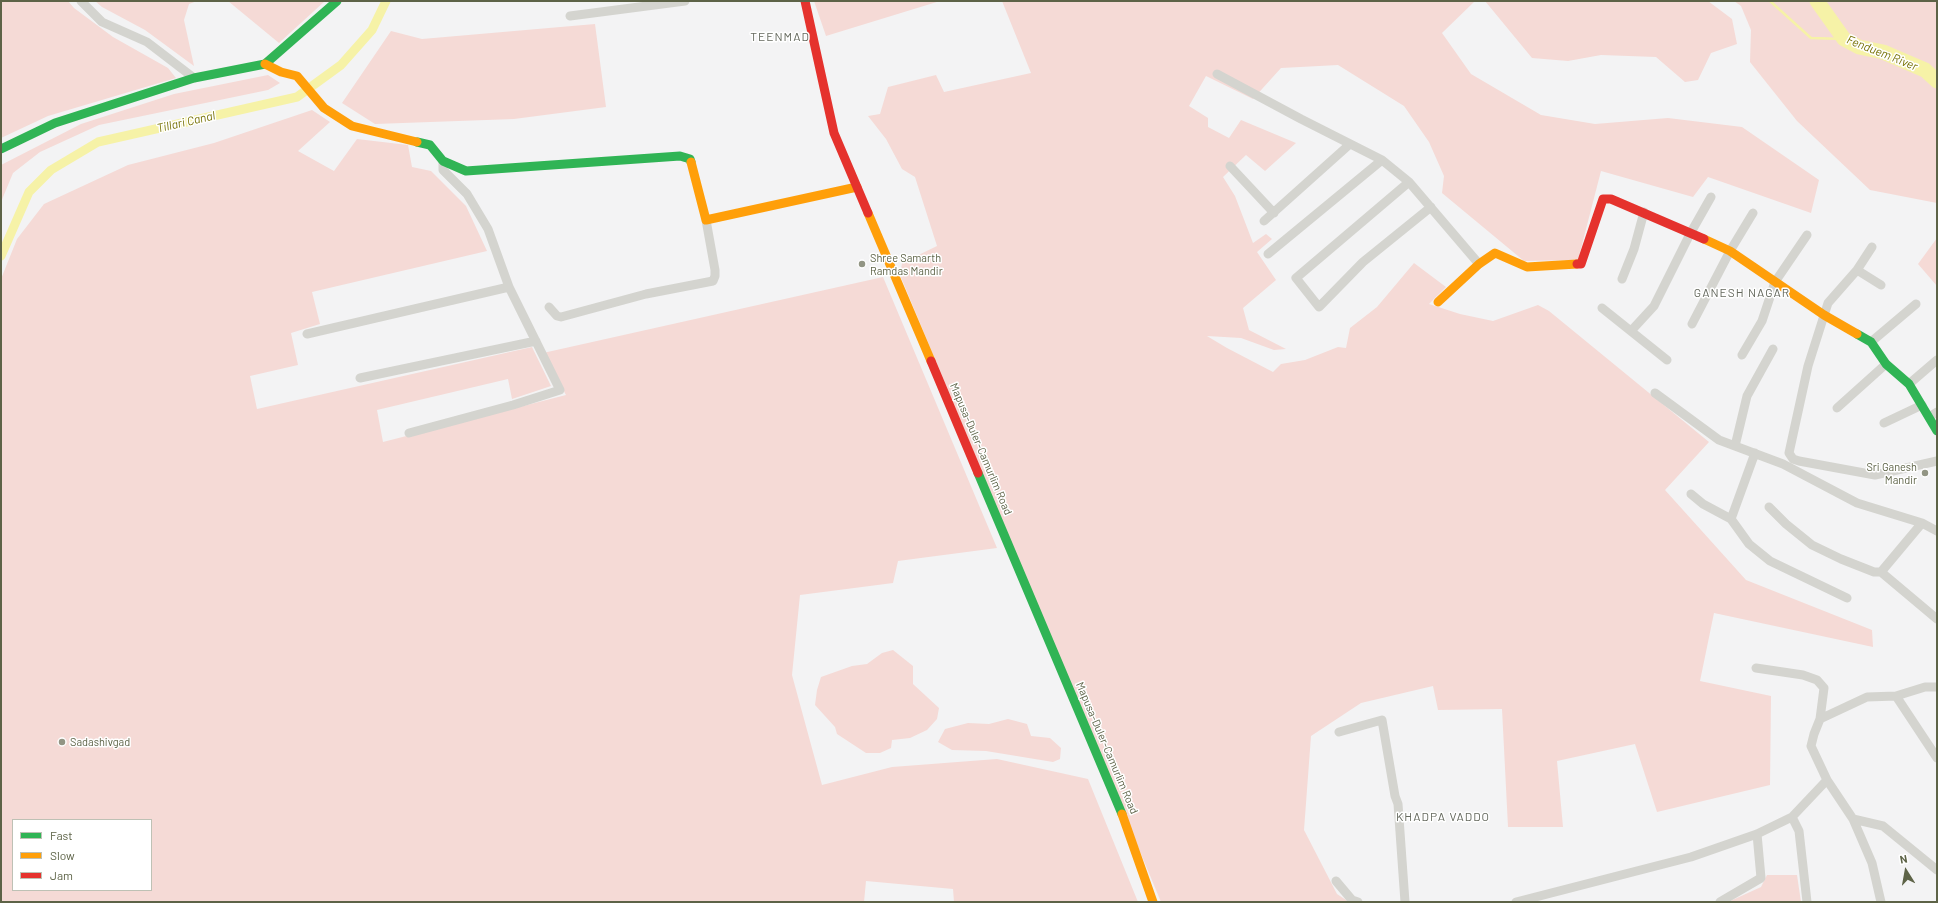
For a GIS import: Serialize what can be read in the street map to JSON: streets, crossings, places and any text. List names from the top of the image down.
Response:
{
  "streets": {
    "street": ["Mapusa-Duler-Camurlim Road"]
  },
  "districts": ["TEENMAD", "GANESH NAGAR", "KHADPA VADDO"],
  "water": ["Fenduem River", "Tillari Canal"],
  "places": ["Shree Samarth Ramdas Mandir", "Sri Ganesh Mandir", "Sadashivgad"],
  "legend": ["Fast", "Slow", "Jam"],
  "north": "top"
}
